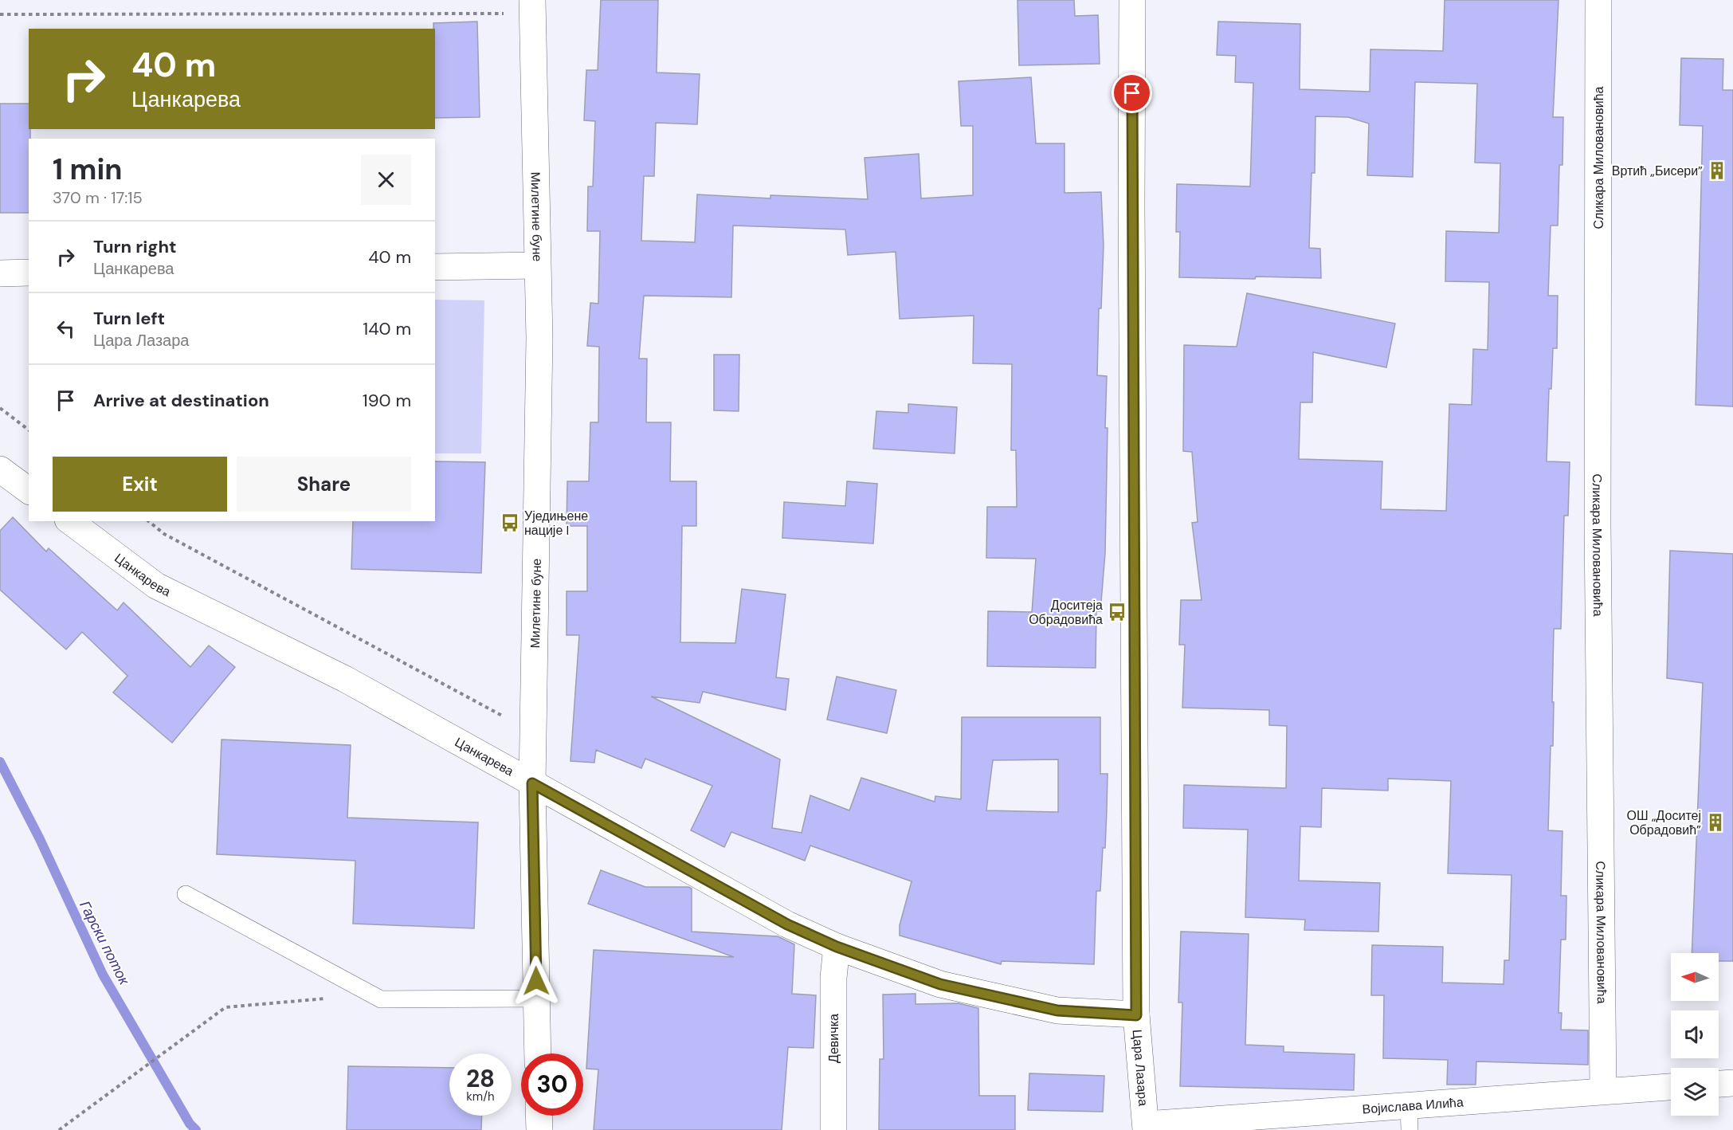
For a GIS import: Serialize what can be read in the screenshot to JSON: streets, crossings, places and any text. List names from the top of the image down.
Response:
{
  "streets": {
    "street": [
      "Сликара Миловановића",
      "Милетине буне",
      "Цанкарева",
      "Девичка",
      "Цара Лазара",
      "Војислава Илића"
    ]
  },
  "crossings": [
    ["Сликара Миловановића", "Војислава Илића"],
    ["Милетине буне", "Цанкарева"],
    ["Цанкарева", "Девичка"],
    ["Цанкарева", "Цара Лазара"],
    ["Цара Лазара", "Војислава Илића"]
  ],
  "water": ["Гарски поток"],
  "places": {
    "building": ["Вртић „Бисери”", "ОШ „Доситеј Обрадовић”"],
    "bus stop": ["Уједињене нације I", "Доситеја Обрадовића"]
  },
  "north": "left",
  "page": {
    "turn": ["40 m", "Цанкарева"],
    "heading": ["1 min", "370 m · 17:15"],
    "list": [
      {
        "name": "Turn right",
        "note": "Цанкарева",
        "value": "40 m"
      },
      {
        "name": "Turn left",
        "note": "Цара Лазара",
        "value": "140 m"
      },
      {
        "name": "Arrive at destination",
        "value": "190 m"
      }
    ],
    "buttons": ["Exit", "Share"],
    "speed": "28 km/h",
    "limit": "30"
  }
}
